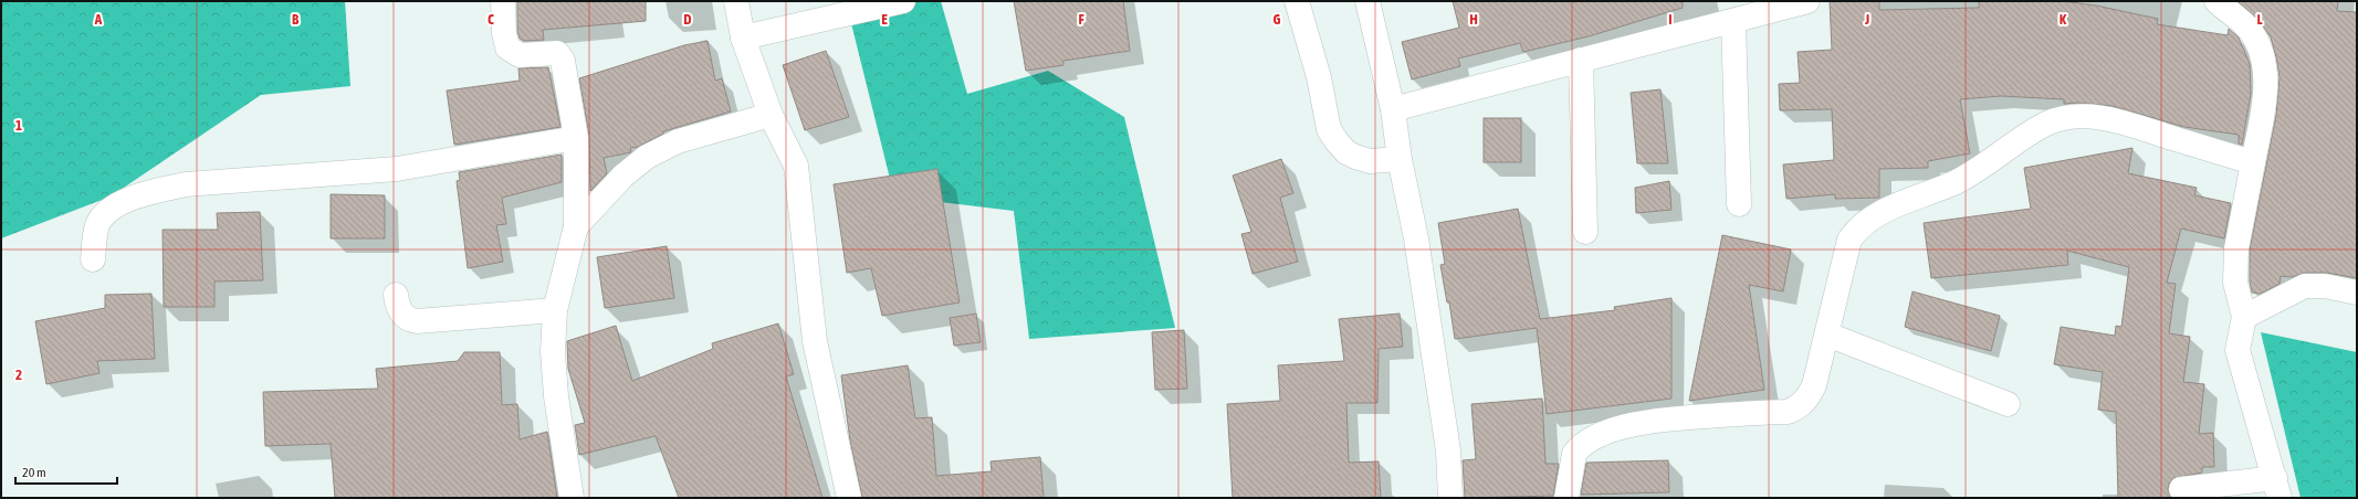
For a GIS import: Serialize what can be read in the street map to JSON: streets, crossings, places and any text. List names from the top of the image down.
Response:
{
  "scale_bar": "20 m",
  "grid": {
    "columns": [
      "A",
      "B",
      "C",
      "D",
      "E",
      "F",
      "G",
      "H",
      "I",
      "J",
      "K",
      "L"
    ],
    "rows": ["1", "2"]
  }
}
